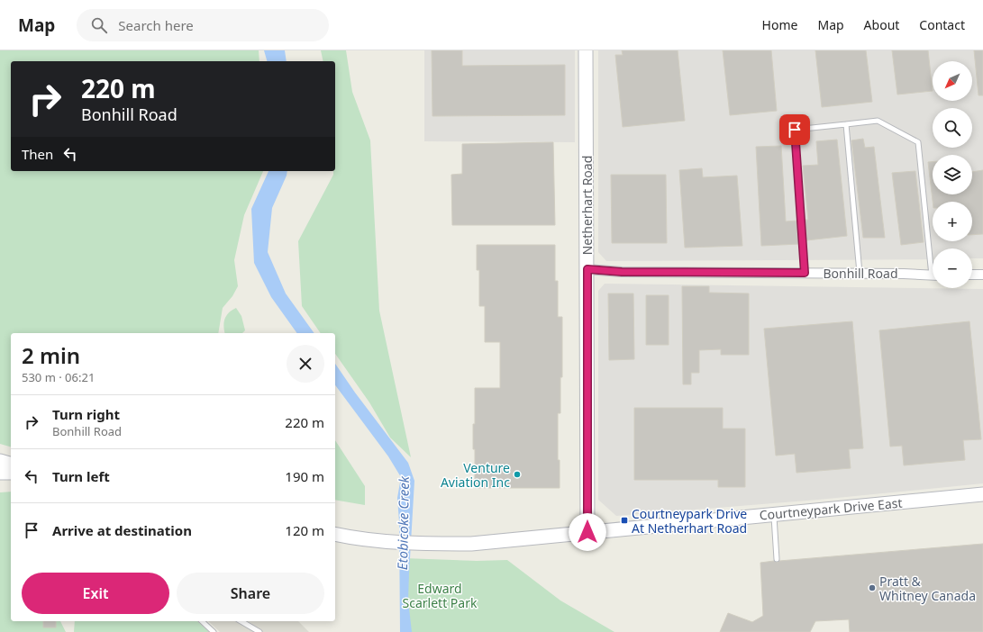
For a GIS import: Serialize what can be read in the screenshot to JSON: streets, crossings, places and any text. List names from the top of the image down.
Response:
{
  "streets": {
    "street": ["Netherhart Road", "Bonhill Road", "Courtneypark Drive East"]
  },
  "crossings": [
    ["Netherhart Road", "Bonhill Road"],
    ["Netherhart Road", "Courtneypark Drive East"]
  ],
  "water": ["Etobicoke Creek"],
  "parks": ["Edward Scarlett Park"],
  "places": {
    "other": ["Venture Aviation Inc", "Pratt & Whitney Canada"],
    "transit": ["Courtneypark Drive At Netherhart Road"]
  },
  "north": "bottom left",
  "page": {
    "header": "Map",
    "search": "Search here",
    "nav": [
      "Home",
      "Map",
      "About",
      "Contact"
    ],
    "map_buttons": ["+", "−"],
    "turn": ["220 m", "Bonhill Road"],
    "then": "Then",
    "heading": ["2 min", "530 m · 06:21"],
    "list": [
      {
        "name": "Turn right",
        "note": "Bonhill Road",
        "value": "220 m"
      },
      {
        "name": "Turn left",
        "value": "190 m"
      },
      {
        "name": "Arrive at destination",
        "value": "120 m"
      }
    ],
    "buttons": ["Exit", "Share"]
  }
}
